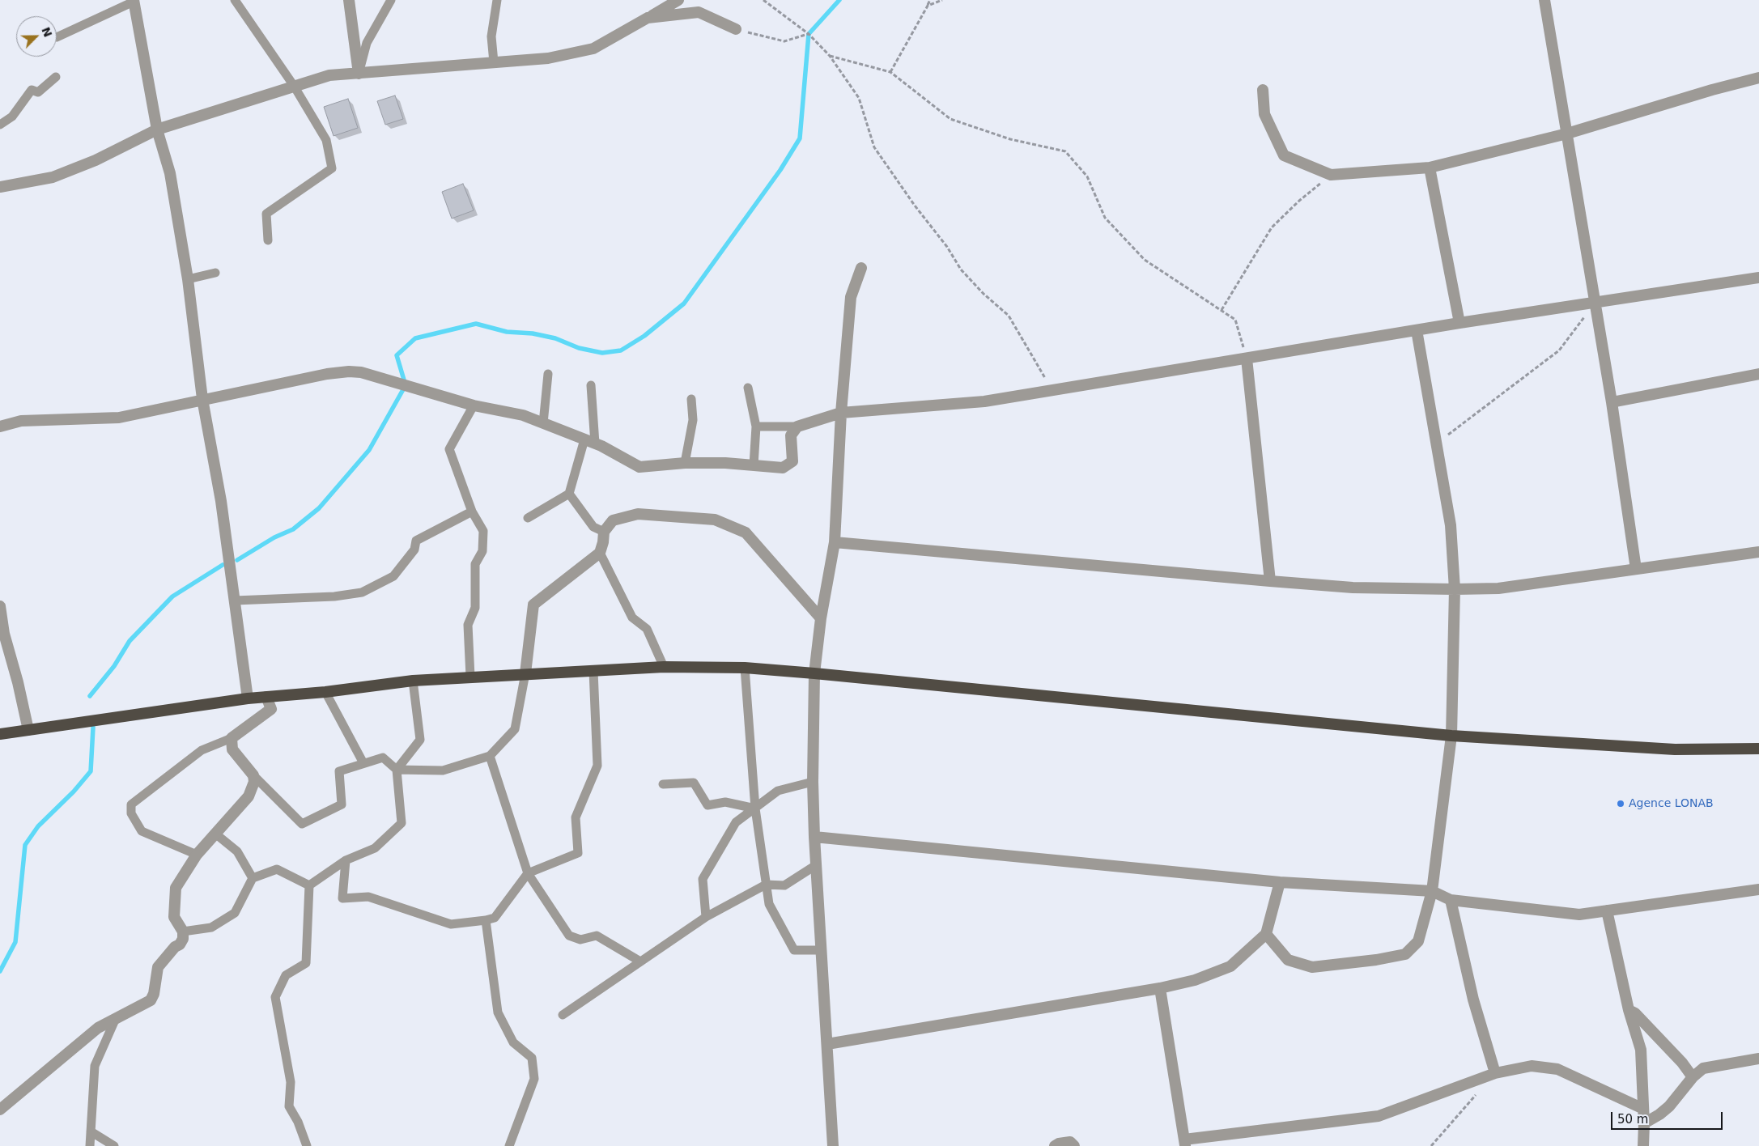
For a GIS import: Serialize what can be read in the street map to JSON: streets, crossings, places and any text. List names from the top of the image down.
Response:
{
  "places": ["Agence LONAB"],
  "scale_bar": "50 m",
  "north": "top right"
}
